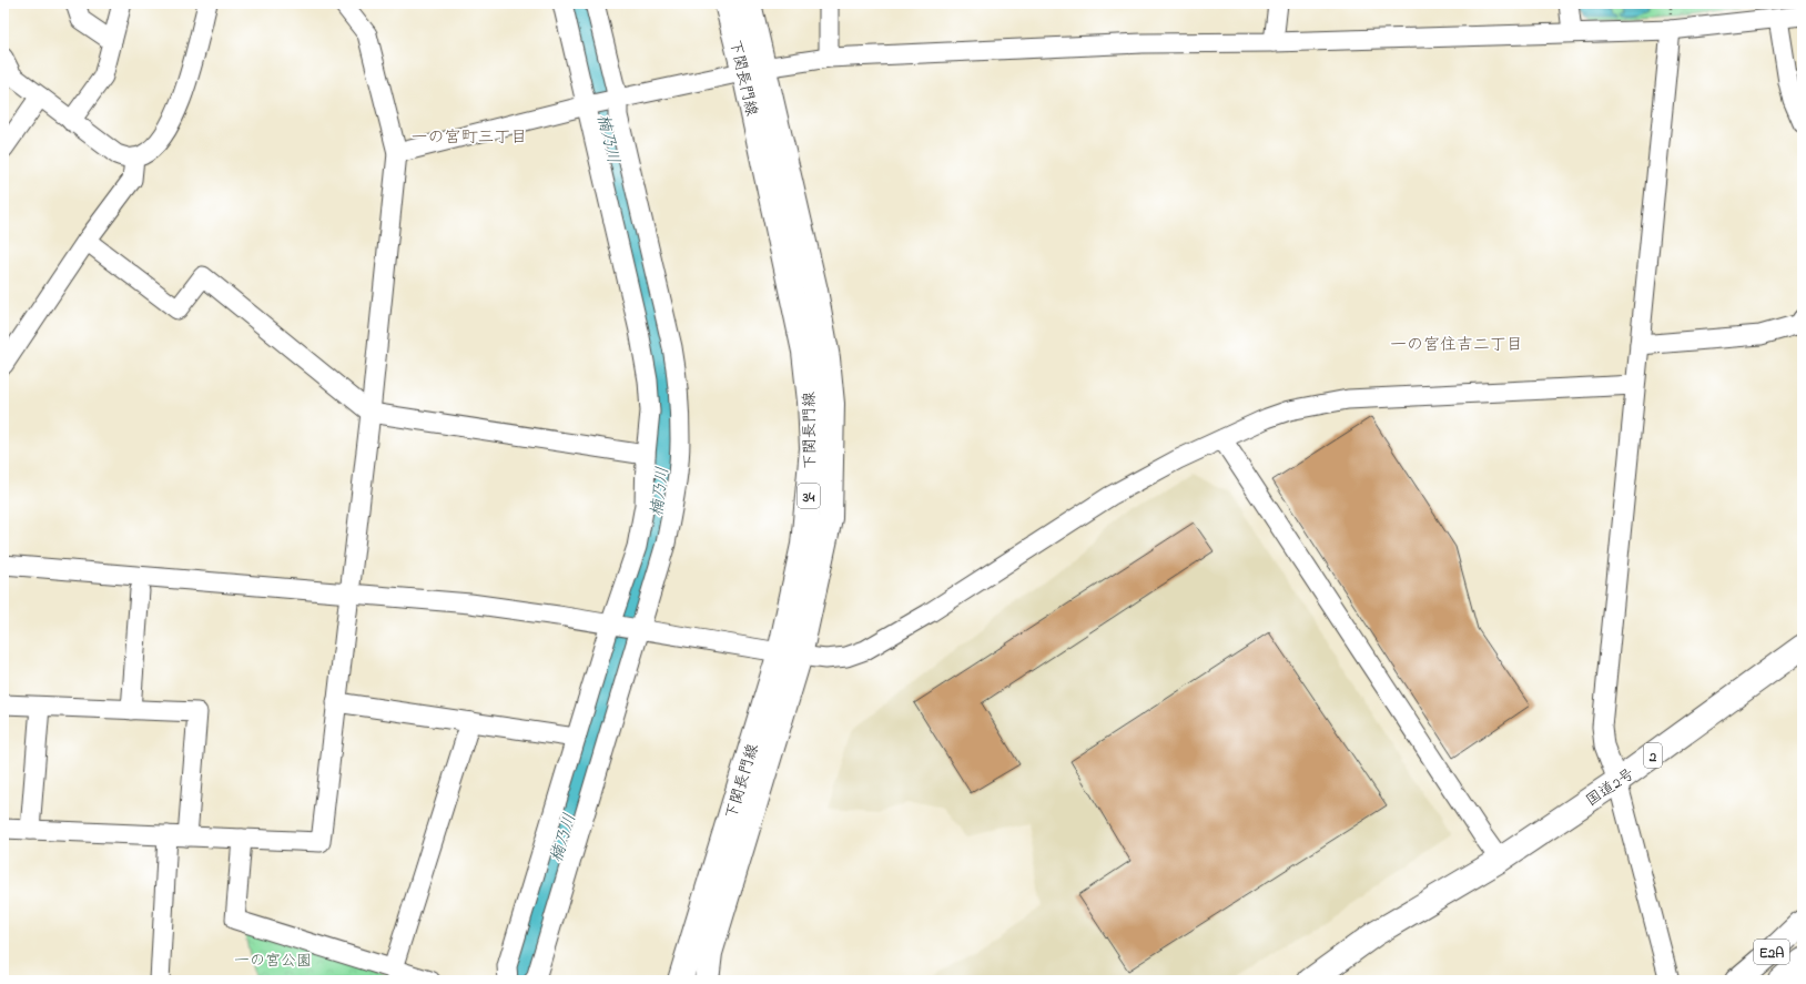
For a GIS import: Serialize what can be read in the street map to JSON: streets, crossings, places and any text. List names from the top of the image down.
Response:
{
  "streets": {
    "main road": [
      "下関長門線",
      "34",
      "2",
      "国道2号",
      "E2A"
    ]
  },
  "districts": ["一の宮町三丁目", "一の宮住吉二丁目"],
  "water": ["楠乃川"],
  "parks": ["一の宮公園"]
}
